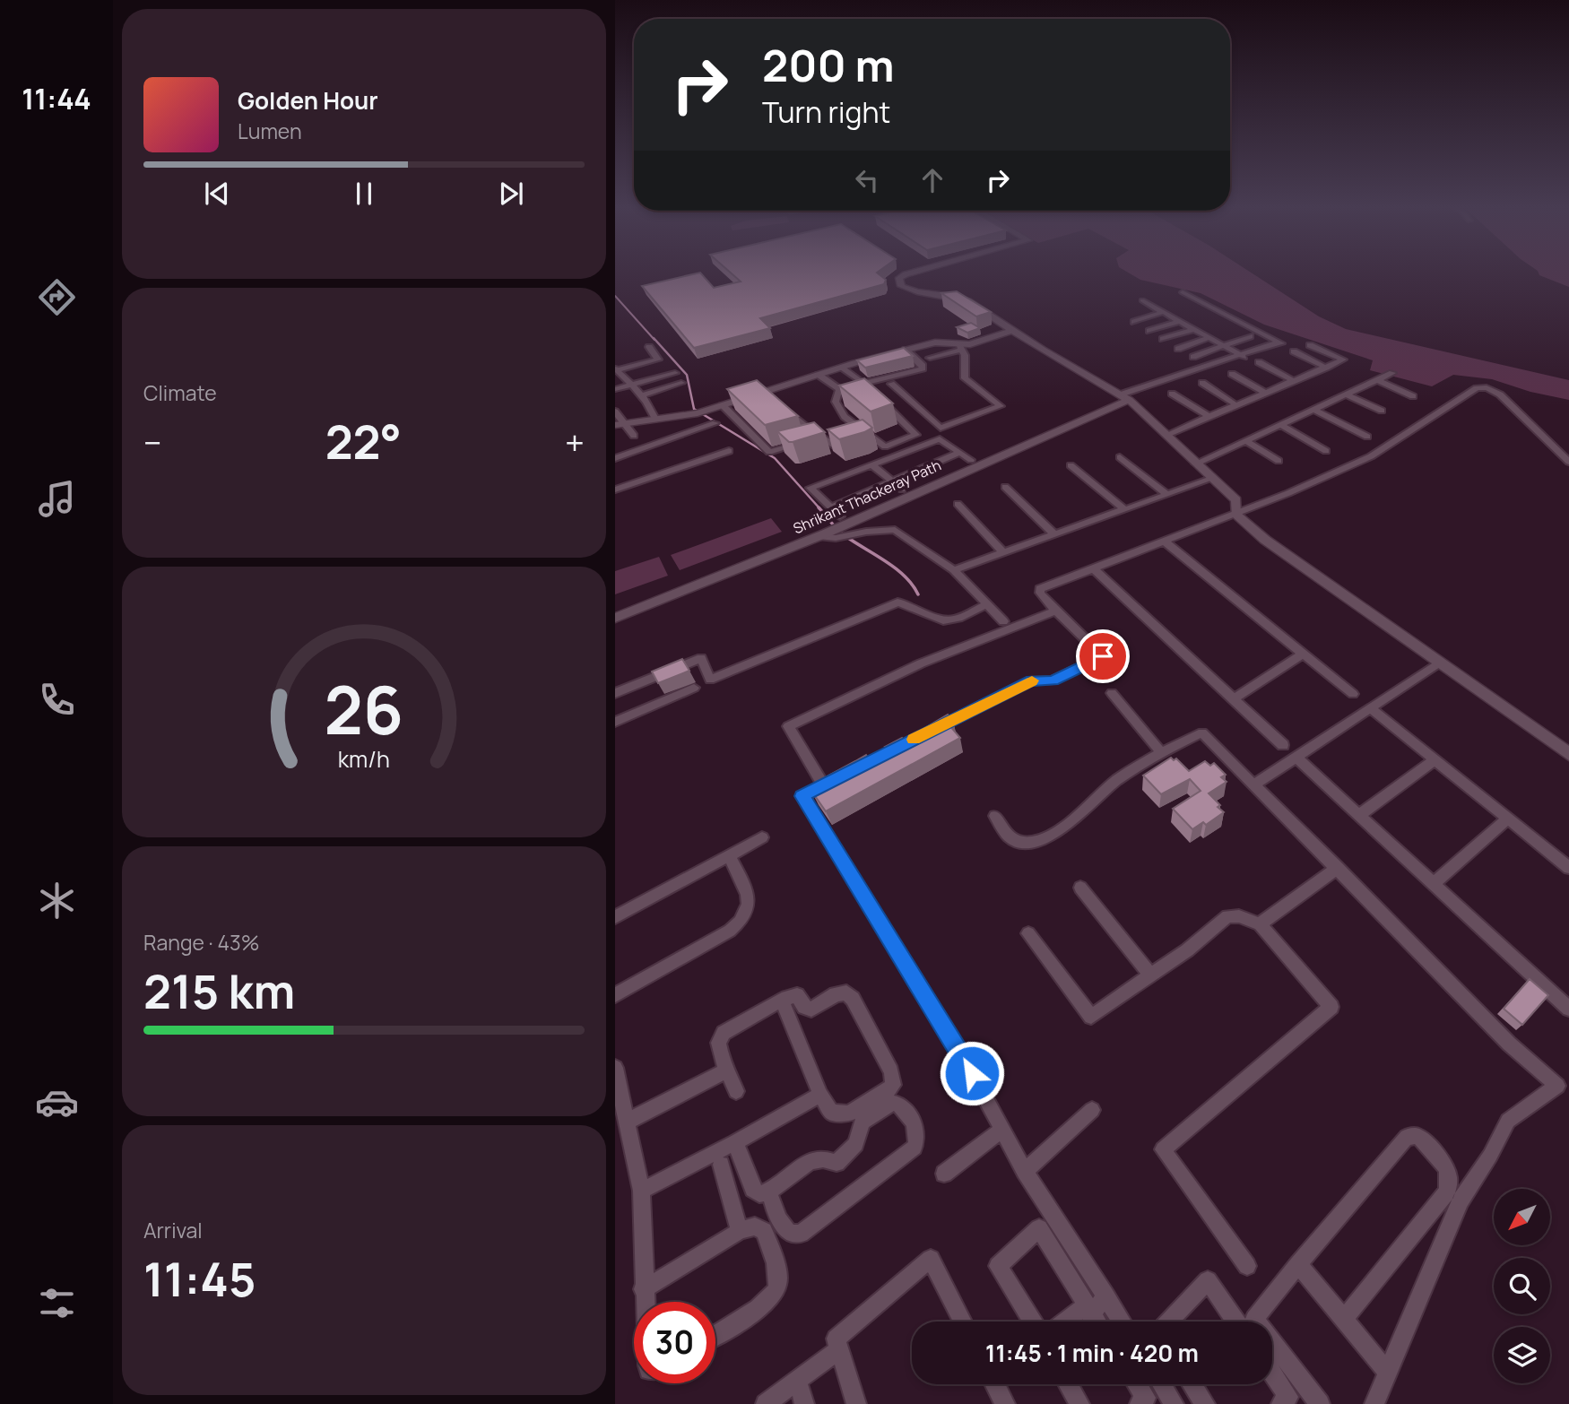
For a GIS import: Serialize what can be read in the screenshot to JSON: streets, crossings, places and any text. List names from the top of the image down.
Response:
{
  "streets": {
    "street": ["Shrikant Thackeray Path"]
  },
  "north": "bottom left",
  "page": {
    "tabs": "11:44",
    "turn": ["200 m", "Turn right"],
    "song": ["Golden Hour", "Lumen"],
    "tile": [
      "Climate",
      ["Range · 43%", "215 km"],
      ["Arrival", "11:45"]
    ],
    "heat": ["−", "22°", "+"],
    "limit": "30",
    "trip": "11:45 · 1 min · 420 m",
    "gauge": ["26", "km/h"]
  }
}
